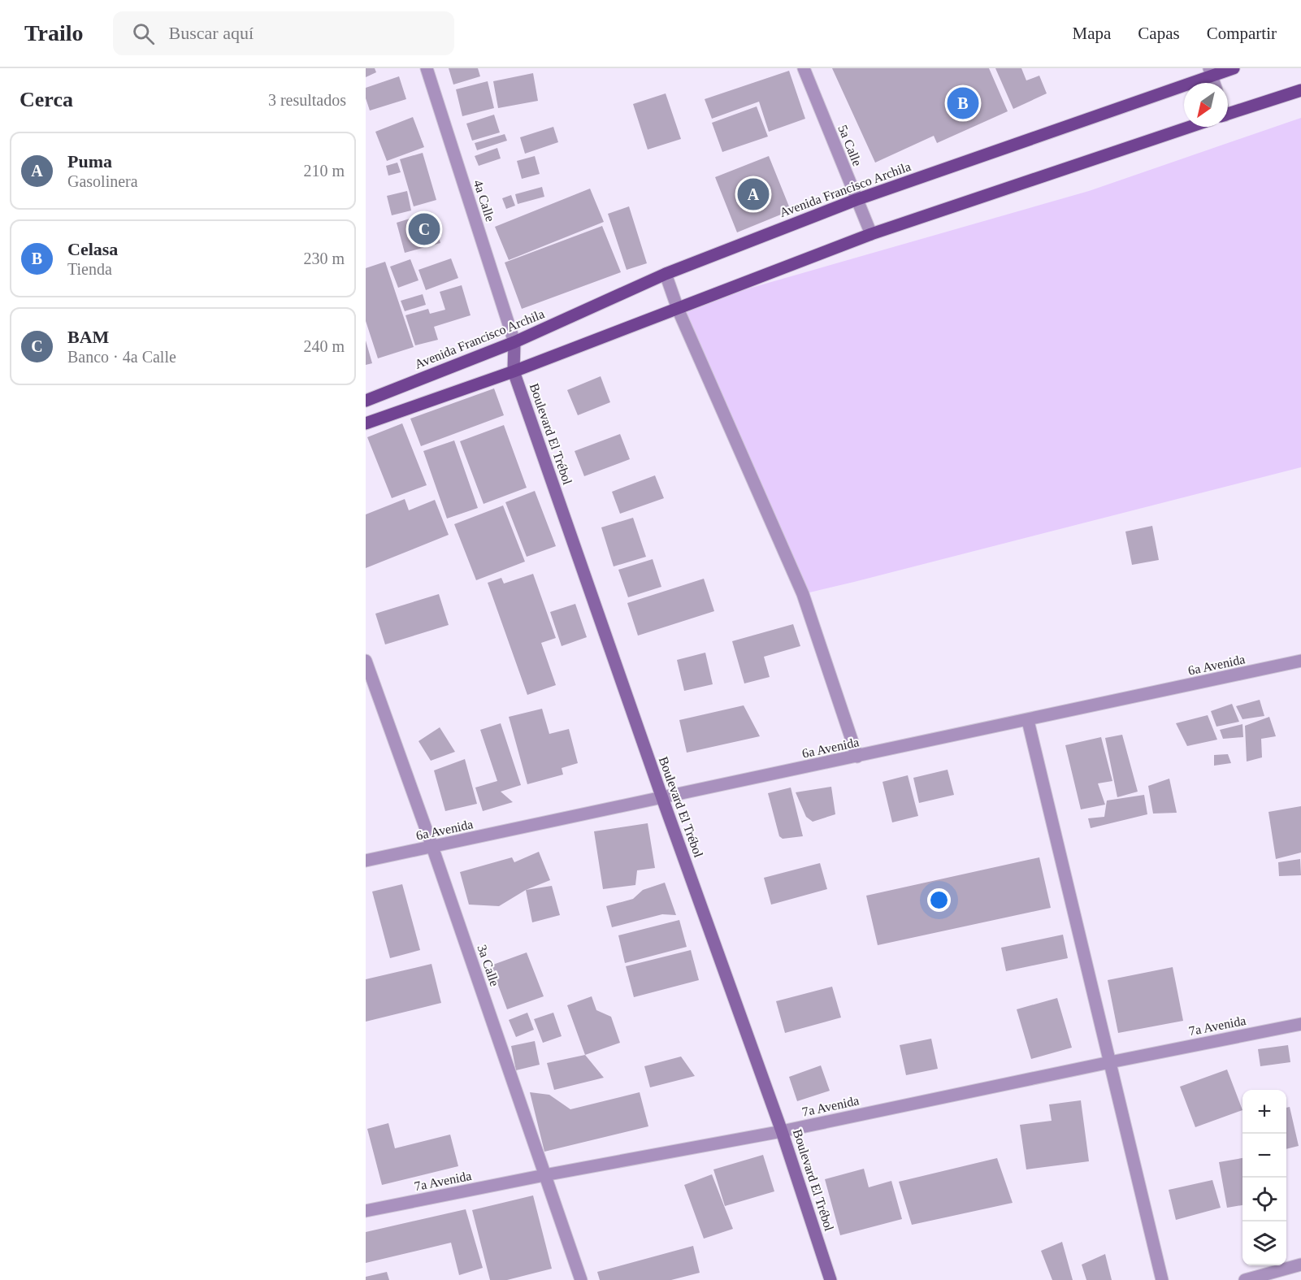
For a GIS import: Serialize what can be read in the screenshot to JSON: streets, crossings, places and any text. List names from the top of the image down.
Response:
{
  "streets": {
    "main road": ["Avenida Francisco Archila", "Boulevard El Trébol"],
    "street": [
      "5a Calle",
      "4a Calle",
      "6a Avenida",
      "3a Calle",
      "7a Avenida"
    ]
  },
  "crossings": [
    ["5a Calle", "Avenida Francisco Archila"],
    ["Avenida Francisco Archila", "4a Calle"],
    ["Avenida Francisco Archila", "Boulevard El Trébol"],
    ["4a Calle", "Boulevard El Trébol"],
    ["Boulevard El Trébol", "6a Avenida"],
    ["Boulevard El Trébol", "7a Avenida"],
    ["6a Avenida", "3a Calle"],
    ["3a Calle", "7a Avenida"]
  ],
  "north": "bottom left",
  "page": {
    "header": "Trailo",
    "search": "Buscar aquí",
    "nav": ["Mapa", "Capas", "Compartir"],
    "heading": ["Cerca", "3 resultados"],
    "pins": ["B", "A", "C"],
    "list": [
      {
        "mark": "A",
        "name": "Puma",
        "note": "Gasolinera",
        "value": "210 m"
      },
      {
        "mark": "B",
        "name": "Celasa",
        "note": "Tienda",
        "value": "230 m"
      },
      {
        "mark": "C",
        "name": "BAM",
        "note": "Banco · 4a Calle",
        "value": "240 m"
      }
    ],
    "map_buttons": ["+", "−"]
  }
}
